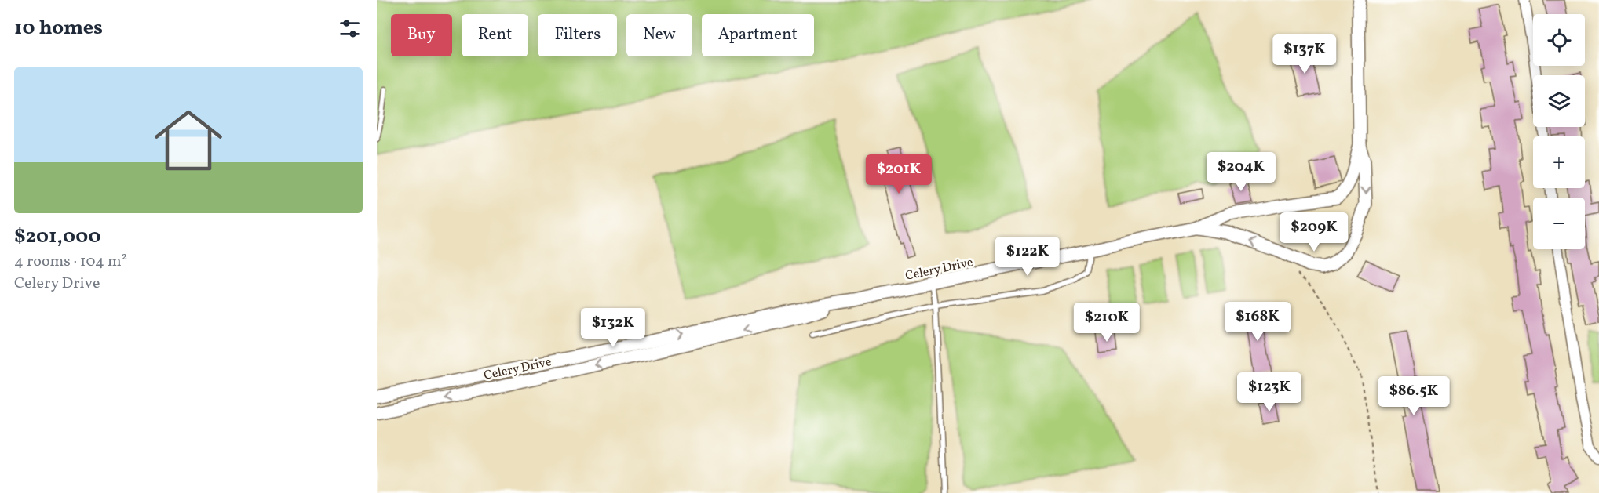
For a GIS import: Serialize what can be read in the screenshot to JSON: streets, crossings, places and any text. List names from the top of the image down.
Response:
{
  "streets": {
    "street": ["Celery Drive"]
  },
  "page": {
    "heading": "10 homes",
    "map_buttons": ["+", "−"],
    "chip": [
      "Buy",
      "Rent",
      "Filters",
      "New",
      "Apartment"
    ],
    "price": [
      "$137K",
      "$204K",
      "$201K",
      "$209K",
      "$122K",
      "$168K",
      "$210K",
      "$132K",
      "$123K",
      "$86.5K"
    ],
    "list": [
      {
        "name": "$201,000",
        "note": "4 rooms · 104 m² · Celery Drive"
      }
    ]
  }
}
